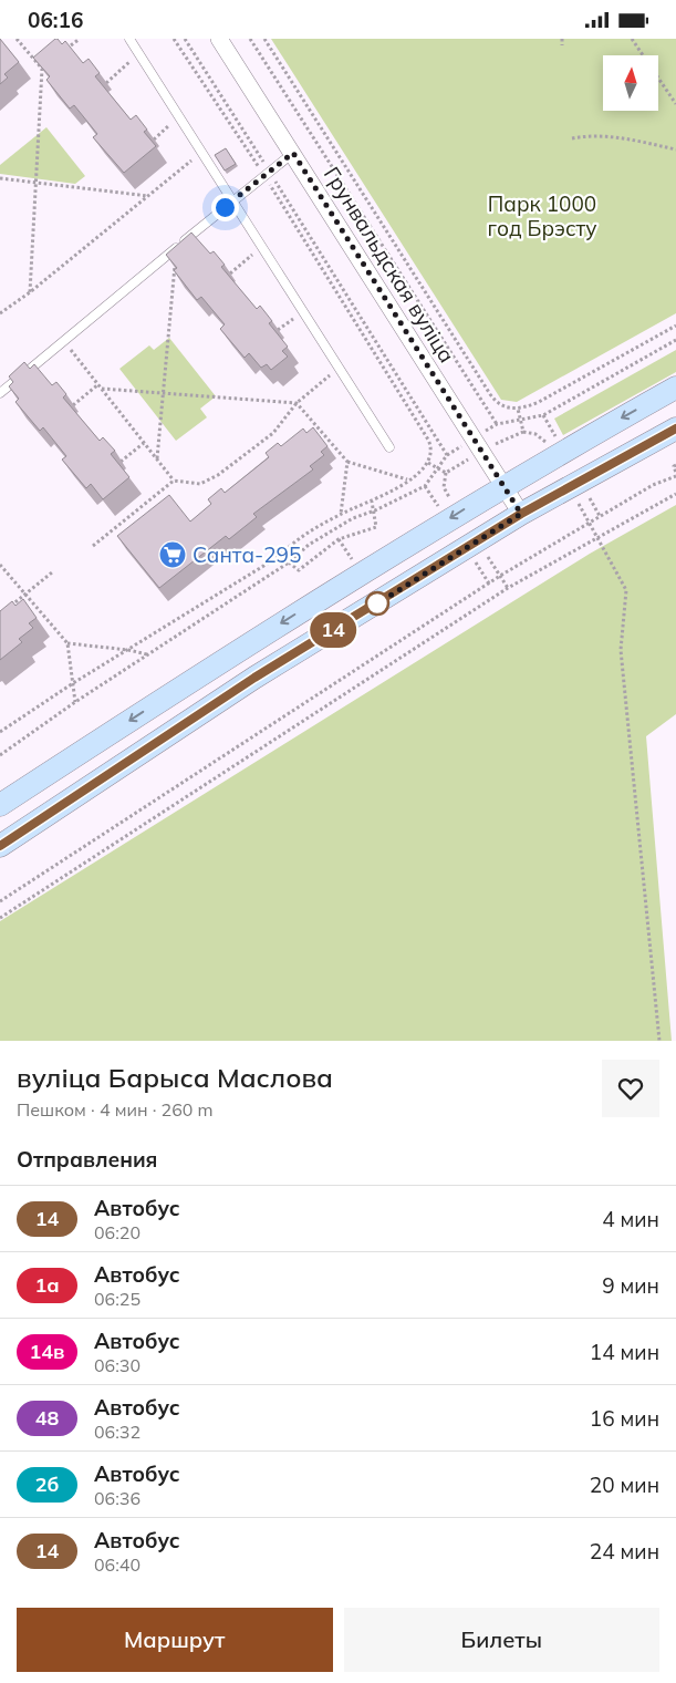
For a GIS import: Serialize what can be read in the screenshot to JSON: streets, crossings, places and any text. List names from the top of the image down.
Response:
{
  "streets": {
    "street": ["Грунвальдская вуліца"]
  },
  "parks": ["Парк 1000 год Брэсту"],
  "places": {
    "supermarket": ["Санта-295"]
  },
  "lines": ["bus line 14"],
  "north": "top",
  "page": {
    "status": "06:16",
    "on_map": "14",
    "heading": [
      ["вуліца Барыса Маслова", "Пешком · 4 мин · 260 m"],
      "Отправления"
    ],
    "list": [
      {
        "mark": "14",
        "name": "Автобус",
        "note": "06:20",
        "value": "4 мин"
      },
      {
        "mark": "1а",
        "name": "Автобус",
        "note": "06:25",
        "value": "9 мин"
      },
      {
        "mark": "14в",
        "name": "Автобус",
        "note": "06:30",
        "value": "14 мин"
      },
      {
        "mark": "48",
        "name": "Автобус",
        "note": "06:32",
        "value": "16 мин"
      },
      {
        "mark": "2б",
        "name": "Автобус",
        "note": "06:36",
        "value": "20 мин"
      },
      {
        "mark": "14",
        "name": "Автобус",
        "note": "06:40",
        "value": "24 мин"
      }
    ],
    "buttons": ["Маршрут", "Билеты"]
  }
}
